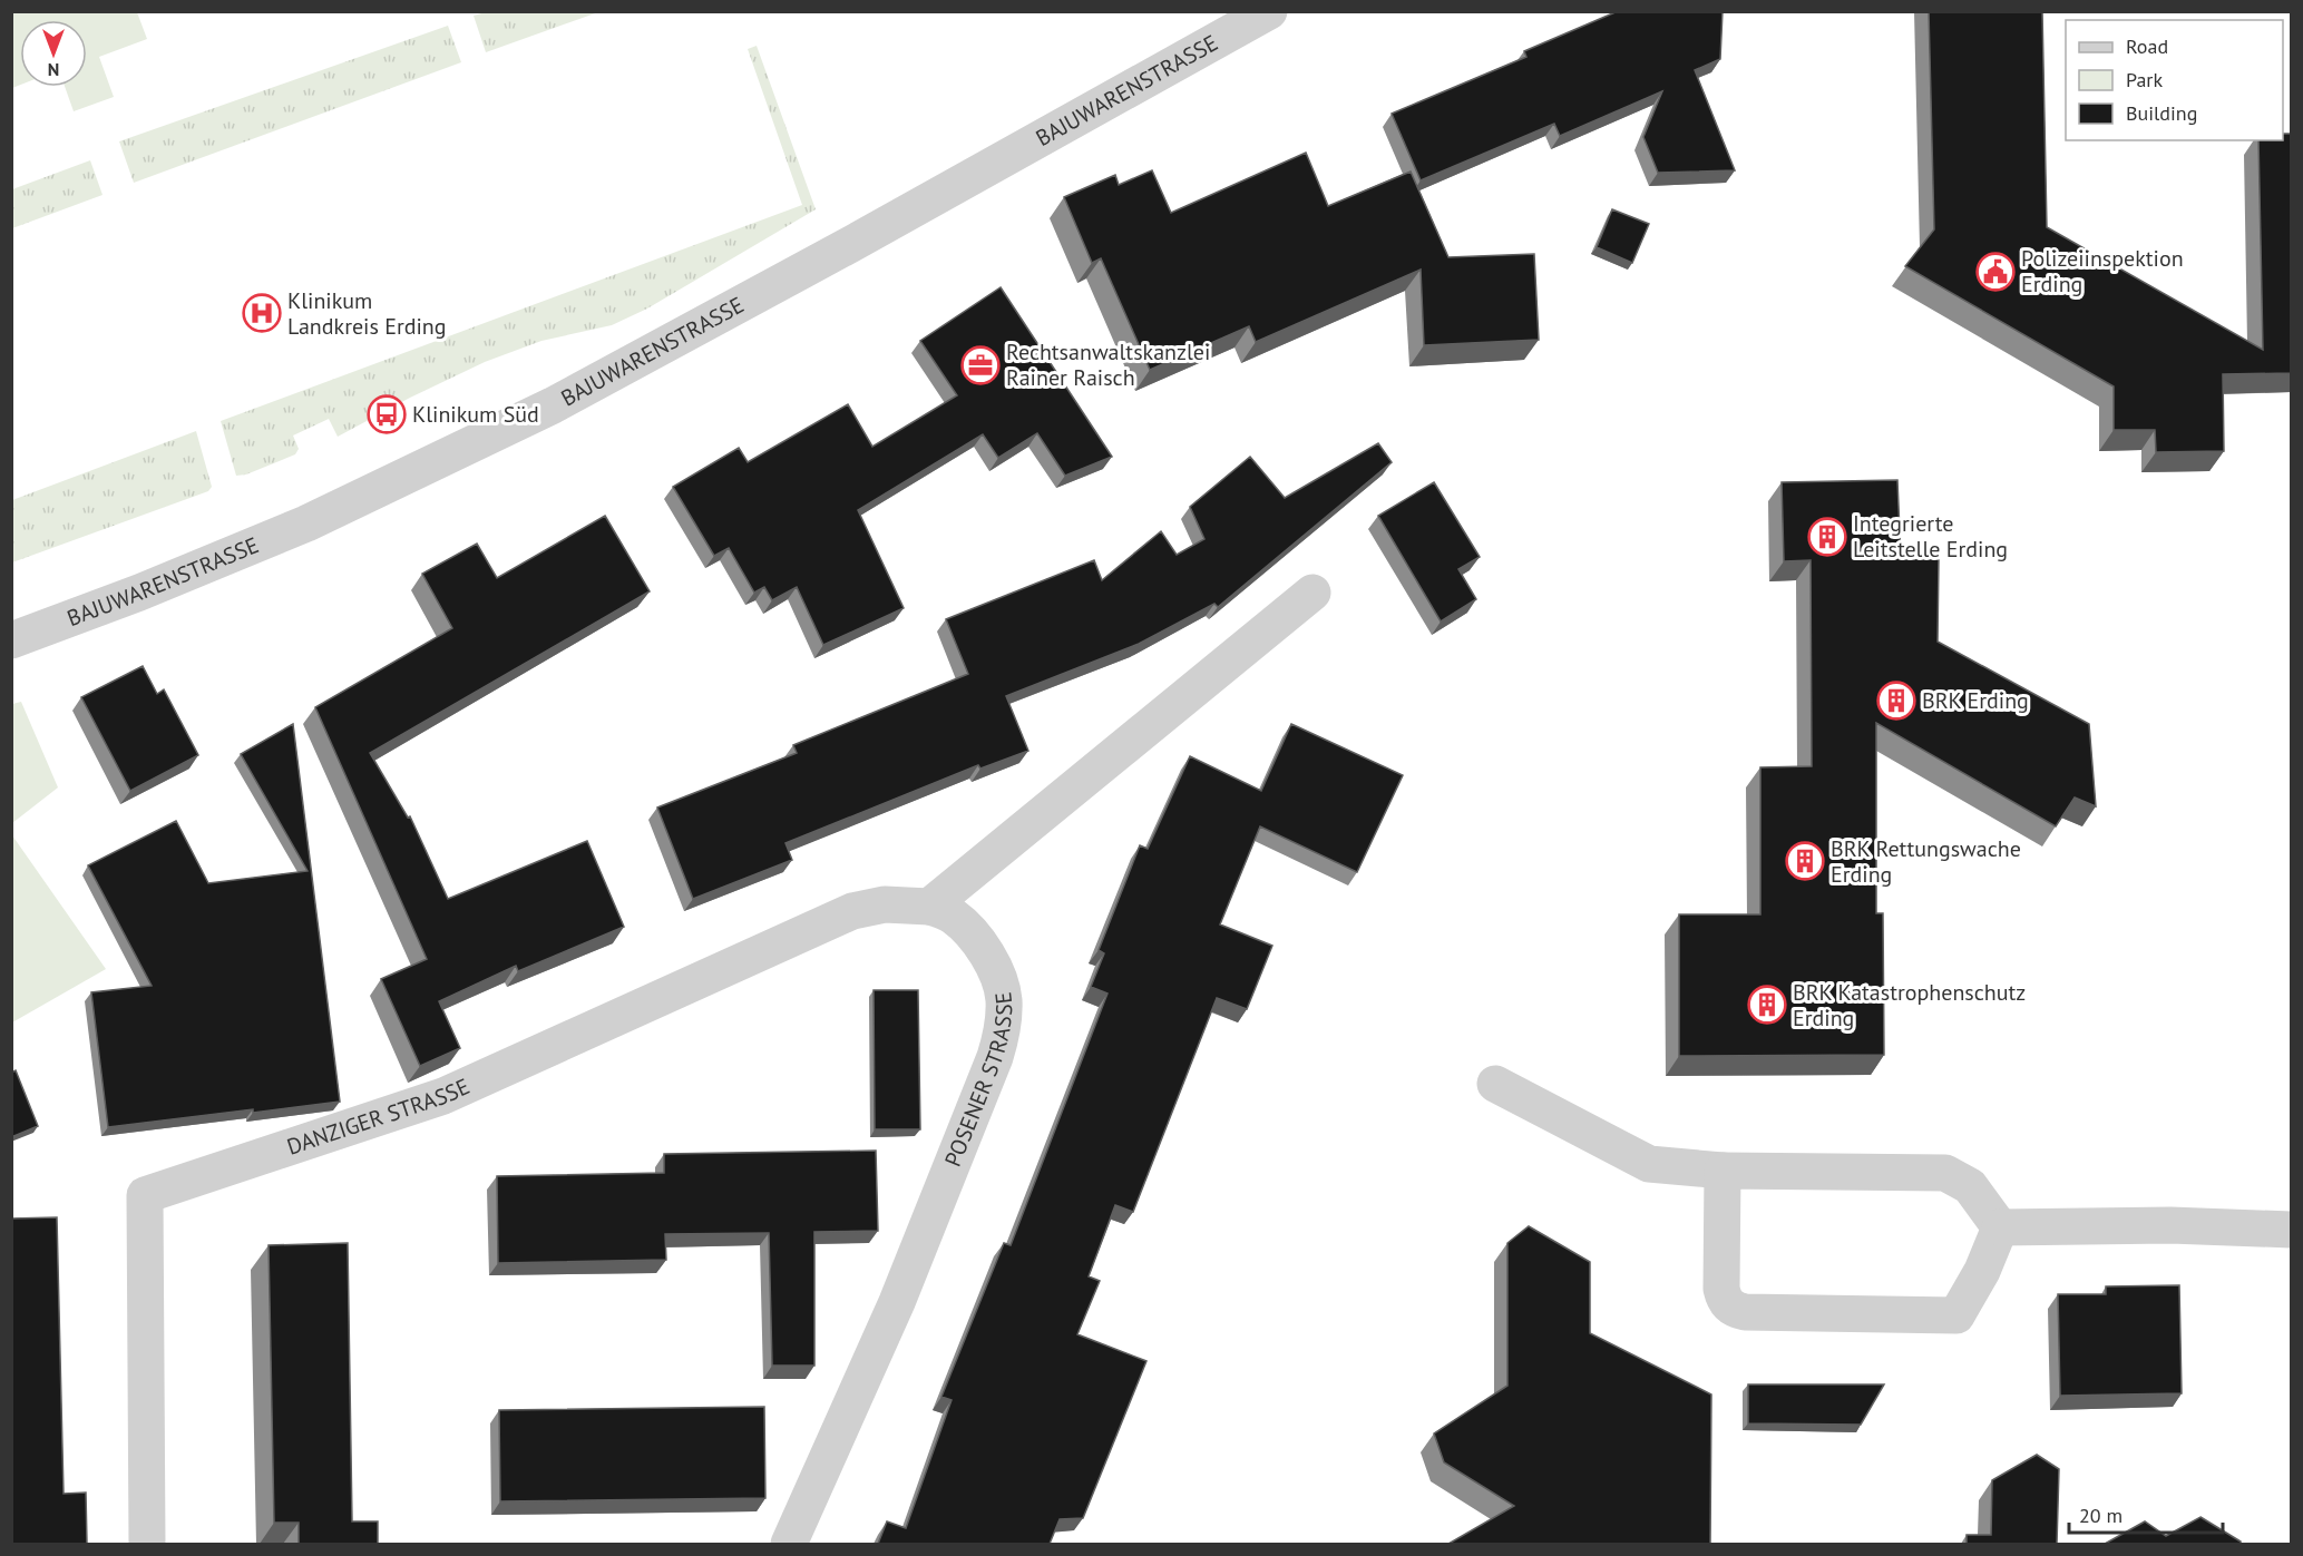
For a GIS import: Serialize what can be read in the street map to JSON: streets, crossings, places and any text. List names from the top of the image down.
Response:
{
  "streets": {
    "street": ["BAJUWARENSTRASSE", "POSENER STRASSE", "DANZIGER STRASSE"]
  },
  "crossings": [
    ["POSENER STRASSE", "DANZIGER STRASSE"]
  ],
  "places": {
    "public building": ["Polizeiinspektion Erding"],
    "hospital": ["Klinikum Landkreis Erding"],
    "office": ["Rechtsanwaltskanzlei Rainer Raisch"],
    "bus stop": ["Klinikum Süd"],
    "building": [
      "Integrierte Leitstelle Erding",
      "BRK Erding",
      "BRK Rettungswache Erding",
      "BRK Katastrophenschutz Erding"
    ]
  },
  "legend": ["Road", "Park", "Building"],
  "scale_bar": "20 m",
  "north": "bottom"
}
